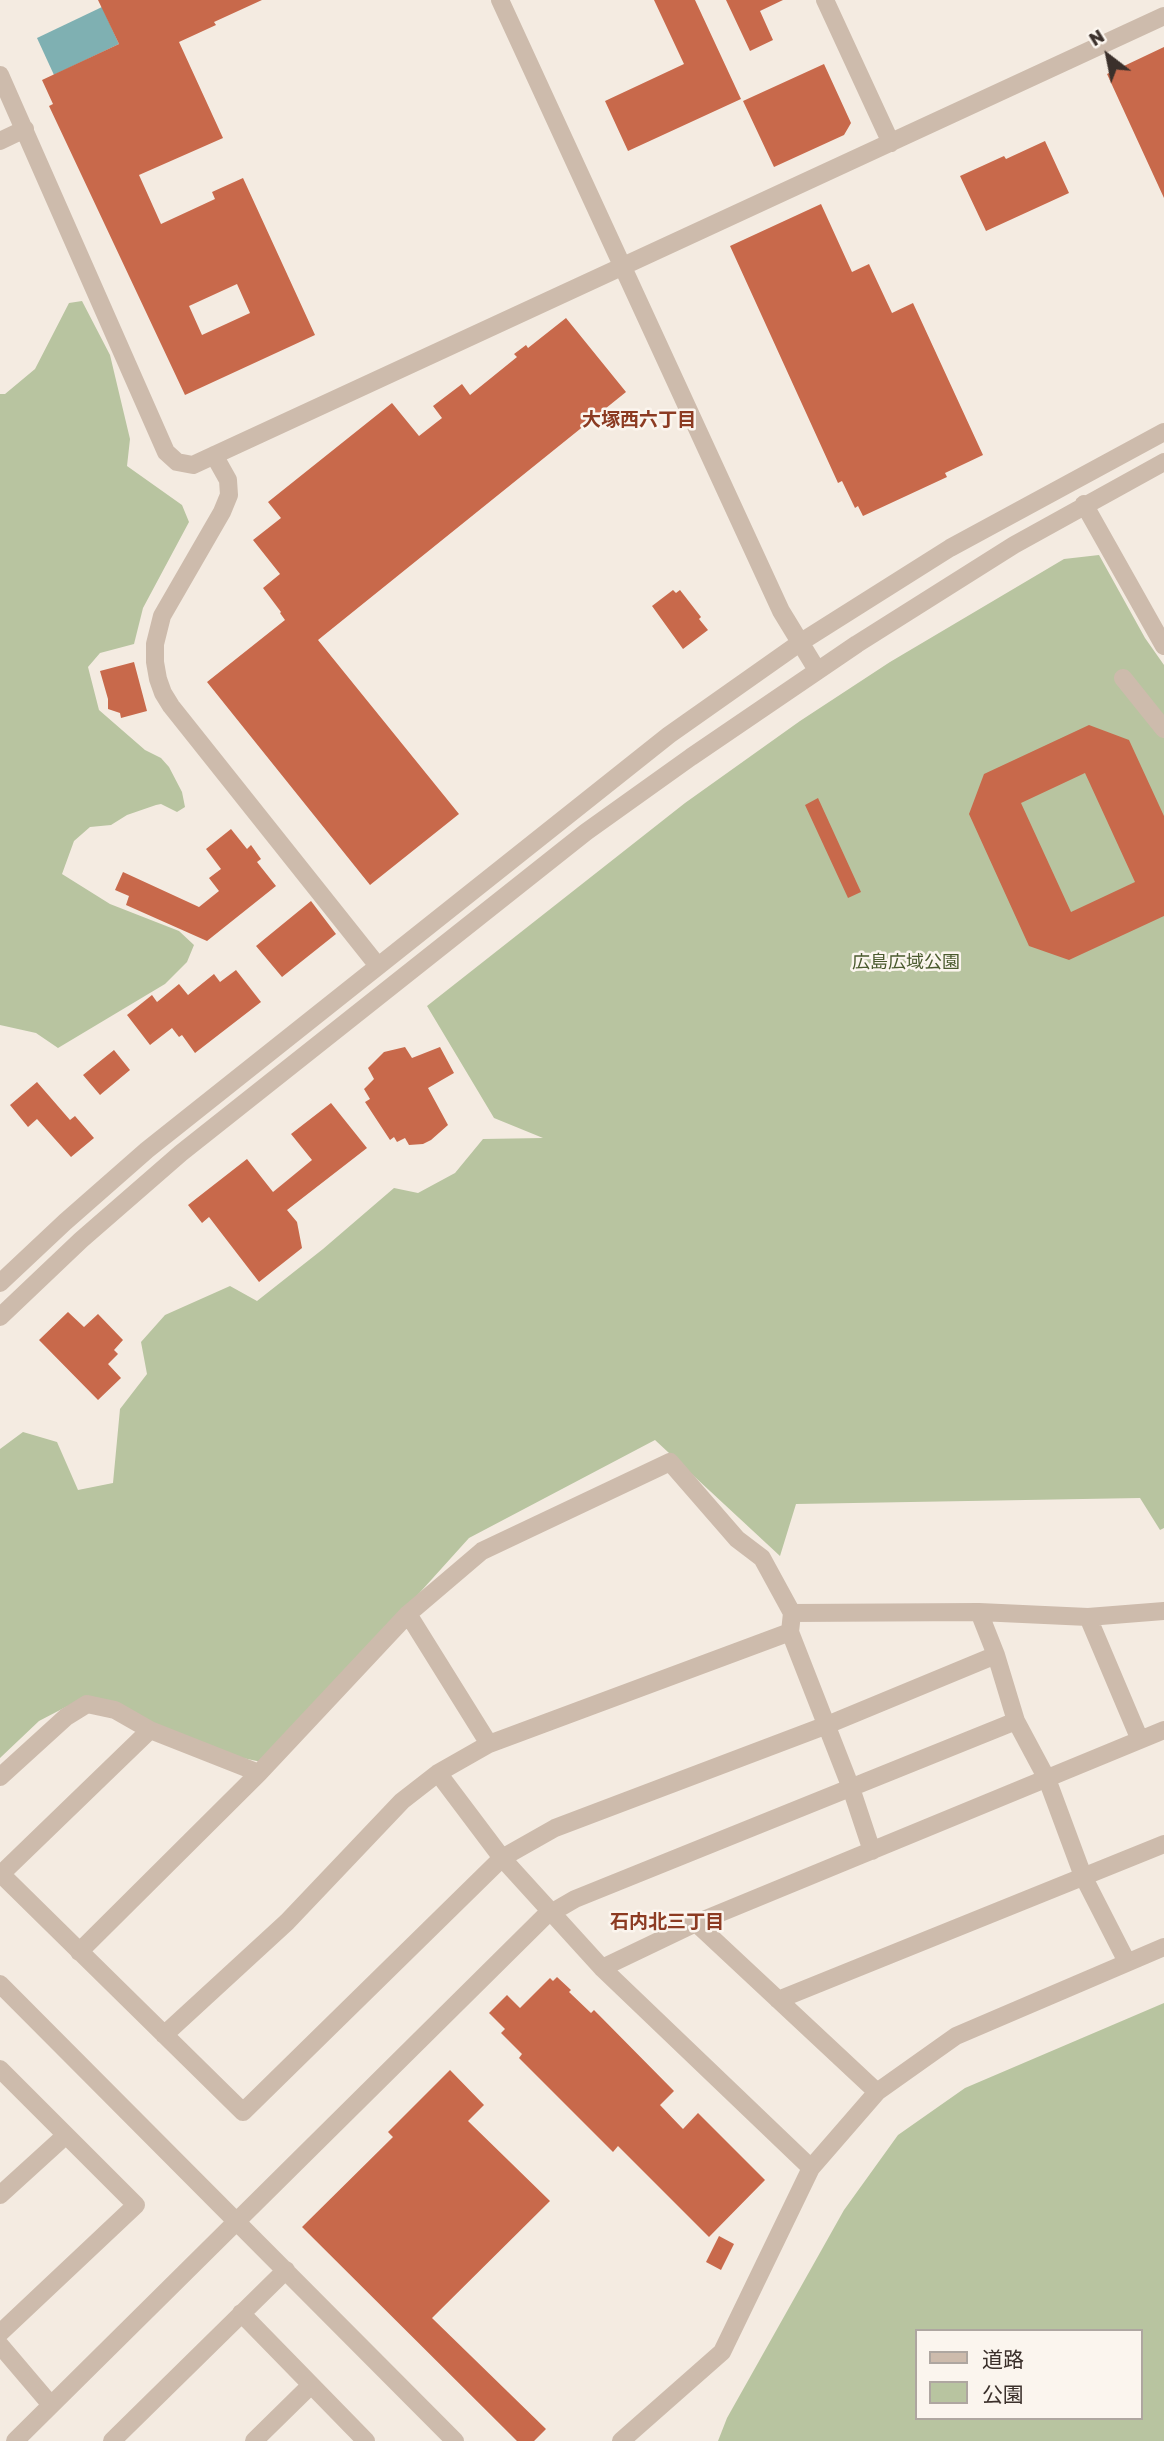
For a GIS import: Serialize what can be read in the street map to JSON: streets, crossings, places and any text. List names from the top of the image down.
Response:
{
  "districts": ["大塚西六丁目", "石内北三丁目"],
  "parks": ["広島広域公園"],
  "legend": ["道路", "公園"],
  "north": "top left"
}
